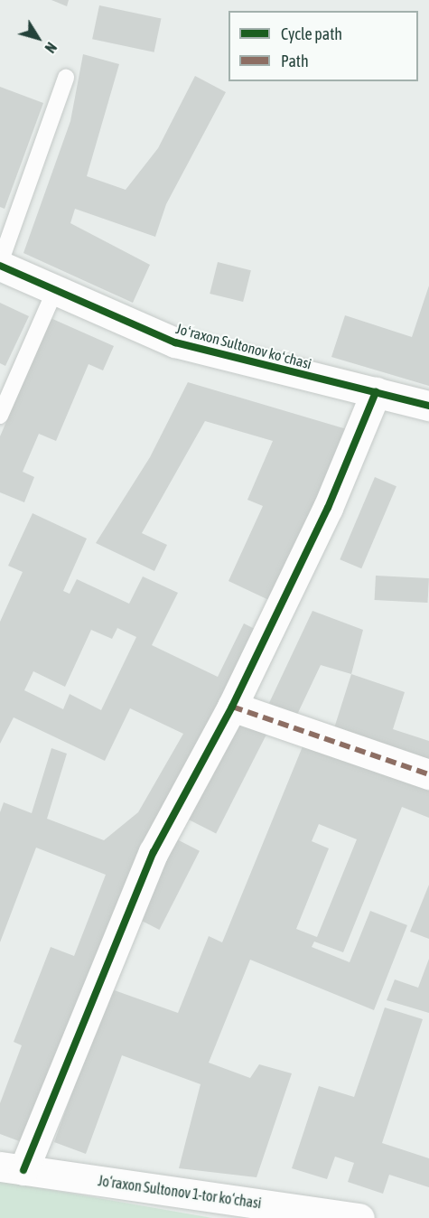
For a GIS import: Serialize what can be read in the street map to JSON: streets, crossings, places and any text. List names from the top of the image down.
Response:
{
  "streets": {
    "street": ["Joʻraxon Sultonov koʻchasi", "Jo‘raxon Sultonov 1-tor ko‘chasi"]
  },
  "legend": ["Cycle path", "Path"],
  "north": "bottom right"
}
